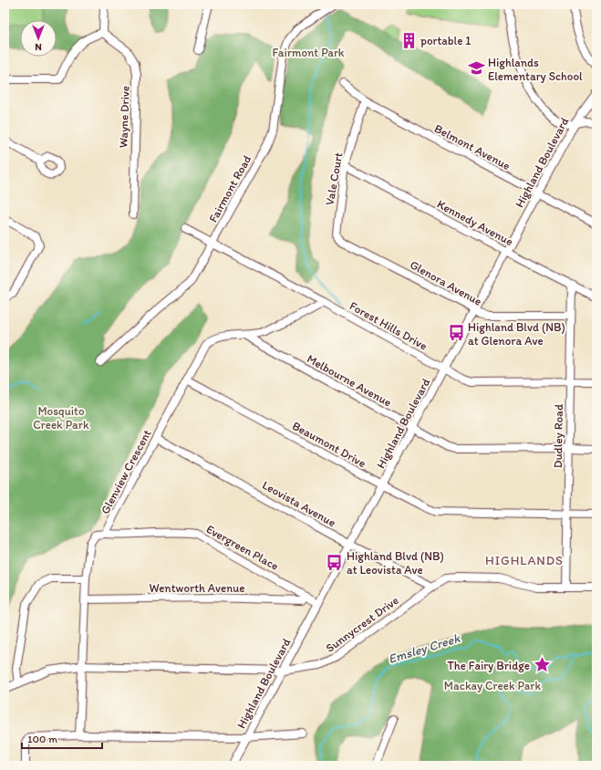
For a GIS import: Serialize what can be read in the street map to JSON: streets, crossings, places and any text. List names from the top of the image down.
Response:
{
  "streets": {
    "street": [
      "Wayne Drive",
      "Belmont Avenue",
      "Highland Boulevard",
      "Vale Court",
      "Fairmont Road",
      "Kennedy Avenue",
      "Glenora Avenue",
      "Forest Hills Drive",
      "Melbourne Avenue",
      "Dudley Road",
      "Beaumont Drive",
      "Glenview Crescent",
      "Leovista Avenue",
      "Evergreen Place",
      "Wentworth Avenue",
      "Sunnycrest Drive"
    ]
  },
  "crossings": [
    ["Belmont Avenue", "Highland Boulevard"],
    ["Belmont Avenue", "Vale Court"],
    ["Highland Boulevard", "Kennedy Avenue"],
    ["Highland Boulevard", "Glenora Avenue"],
    ["Highland Boulevard", "Forest Hills Drive"],
    ["Highland Boulevard", "Melbourne Avenue"],
    ["Highland Boulevard", "Beaumont Drive"],
    ["Highland Boulevard", "Leovista Avenue"],
    ["Highland Boulevard", "Evergreen Place"],
    ["Highland Boulevard", "Sunnycrest Drive"],
    ["Vale Court", "Kennedy Avenue"],
    ["Vale Court", "Glenora Avenue"],
    ["Fairmont Road", "Forest Hills Drive"],
    ["Kennedy Avenue", "Dudley Road"],
    ["Glenora Avenue", "Dudley Road"],
    ["Forest Hills Drive", "Dudley Road"],
    ["Forest Hills Drive", "Glenview Crescent"],
    ["Melbourne Avenue", "Dudley Road"],
    ["Melbourne Avenue", "Glenview Crescent"],
    ["Dudley Road", "Beaumont Drive"],
    ["Dudley Road", "Sunnycrest Drive"],
    ["Beaumont Drive", "Glenview Crescent"],
    ["Glenview Crescent", "Leovista Avenue"],
    ["Glenview Crescent", "Evergreen Place"],
    ["Glenview Crescent", "Wentworth Avenue"],
    ["Glenview Crescent", "Sunnycrest Drive"],
    ["Leovista Avenue", "Sunnycrest Drive"],
    ["Evergreen Place", "Wentworth Avenue"]
  ],
  "districts": ["HIGHLANDS"],
  "water": ["Emsley Creek"],
  "parks": ["Fairmont Park", "Mosquito Creek Park", "Mackay Creek Park"],
  "places": {
    "building": ["portable 1"],
    "school or university": ["Highlands Elementary School"],
    "bus stop": ["Highland Blvd (NB) at Glenora Ave", "Highland Blvd (NB) at Leovista Ave"],
    "place": ["The Fairy Bridge"]
  },
  "scale_bar": "100 m",
  "north": "bottom"
}
